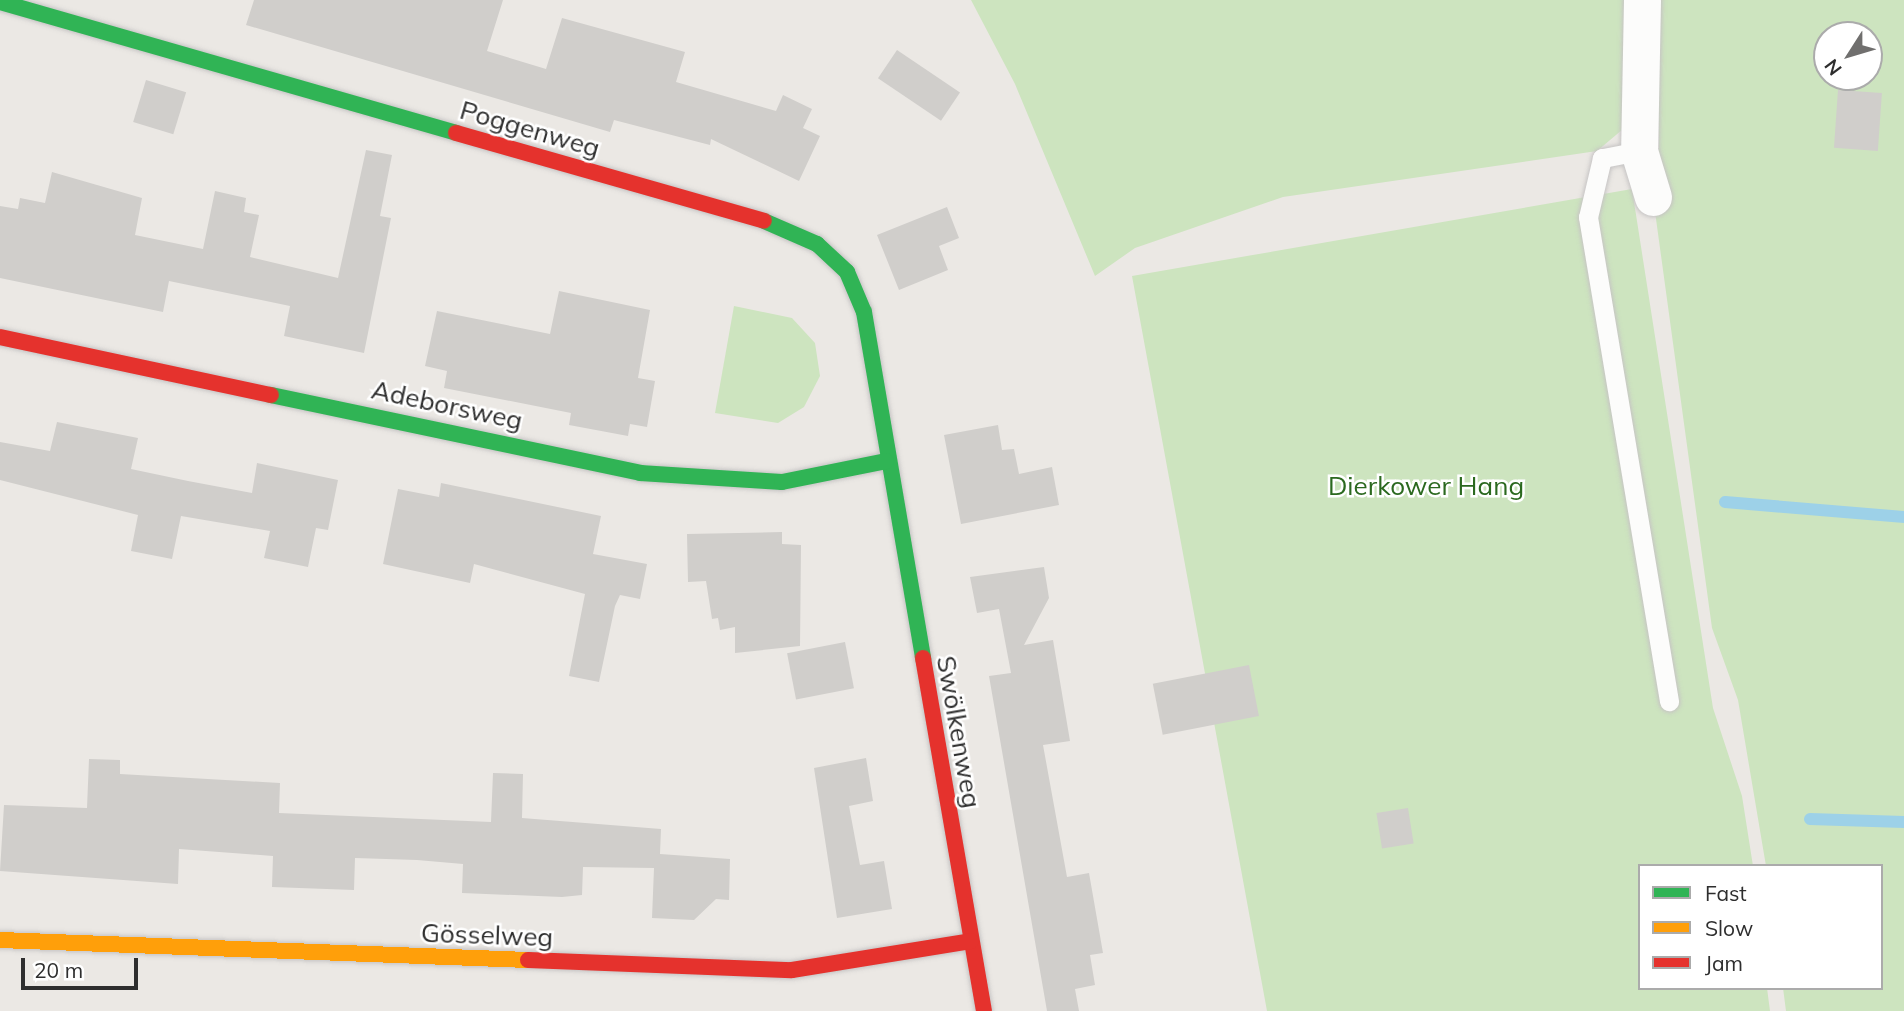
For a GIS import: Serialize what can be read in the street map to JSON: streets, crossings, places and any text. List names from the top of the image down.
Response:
{
  "streets": {
    "street": [
      "Poggenweg",
      "Adeborsweg",
      "Swölkenweg",
      "Gösselweg"
    ]
  },
  "crossings": [
    ["Poggenweg", "Adeborsweg"],
    ["Poggenweg", "Swölkenweg"],
    ["Adeborsweg", "Swölkenweg"],
    ["Swölkenweg", "Gösselweg"]
  ],
  "parks": ["Dierkower Hang"],
  "legend": ["Fast", "Slow", "Jam"],
  "scale_bar": "20 m",
  "north": "bottom left"
}
